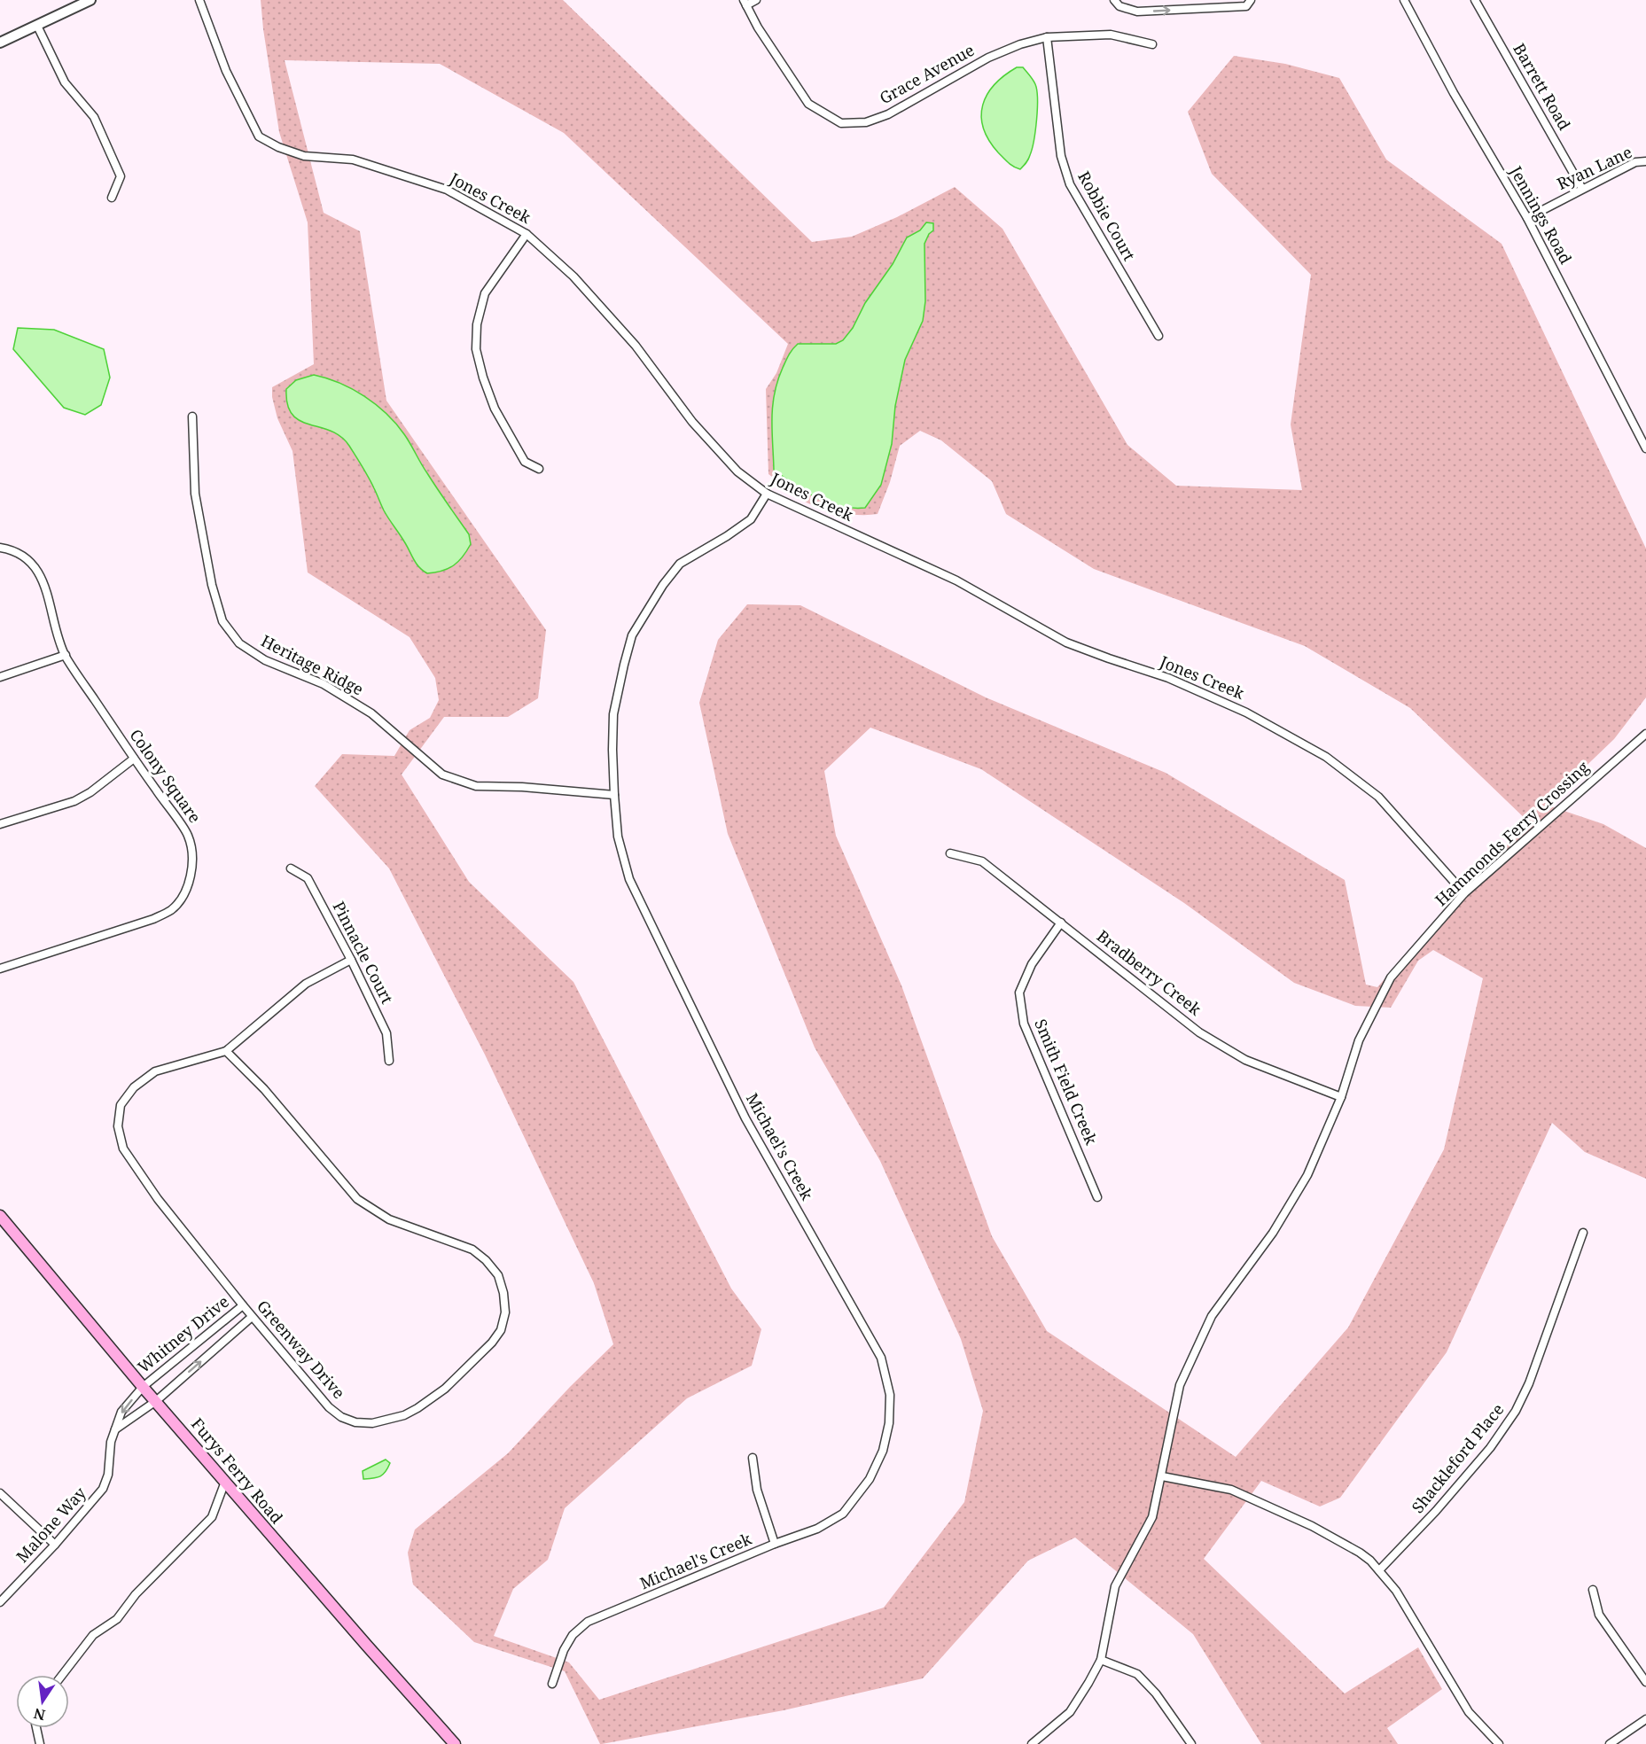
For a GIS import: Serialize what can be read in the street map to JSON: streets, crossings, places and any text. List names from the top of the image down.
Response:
{
  "streets": {
    "main road": ["Furys Ferry Road"],
    "street": [
      "Grace Avenue",
      "Barrett Road",
      "Ryan Lane",
      "Jones Creek",
      "Jennings Road",
      "Robbie Court",
      "Heritage Ridge",
      "Colony Square",
      "Hammonds Ferry Crossing",
      "Pinnacle Court",
      "Bradberry Creek",
      "Smith Field Creek",
      "Michael's Creek",
      "Whitney Drive",
      "Greenway Drive",
      "Shackleford Place",
      "Malone Way"
    ]
  },
  "crossings": [
    ["Grace Avenue", "Robbie Court"],
    ["Barrett Road", "Ryan Lane"],
    ["Ryan Lane", "Jennings Road"],
    ["Jones Creek", "Hammonds Ferry Crossing"],
    ["Jones Creek", "Michael's Creek"],
    ["Heritage Ridge", "Michael's Creek"],
    ["Hammonds Ferry Crossing", "Bradberry Creek"],
    ["Pinnacle Court", "Greenway Drive"],
    ["Bradberry Creek", "Smith Field Creek"],
    ["Whitney Drive", "Greenway Drive"],
    ["Whitney Drive", "Furys Ferry Road"],
    ["Whitney Drive", "Malone Way"],
    ["Furys Ferry Road", "Malone Way"]
  ],
  "north": "bottom"
}
